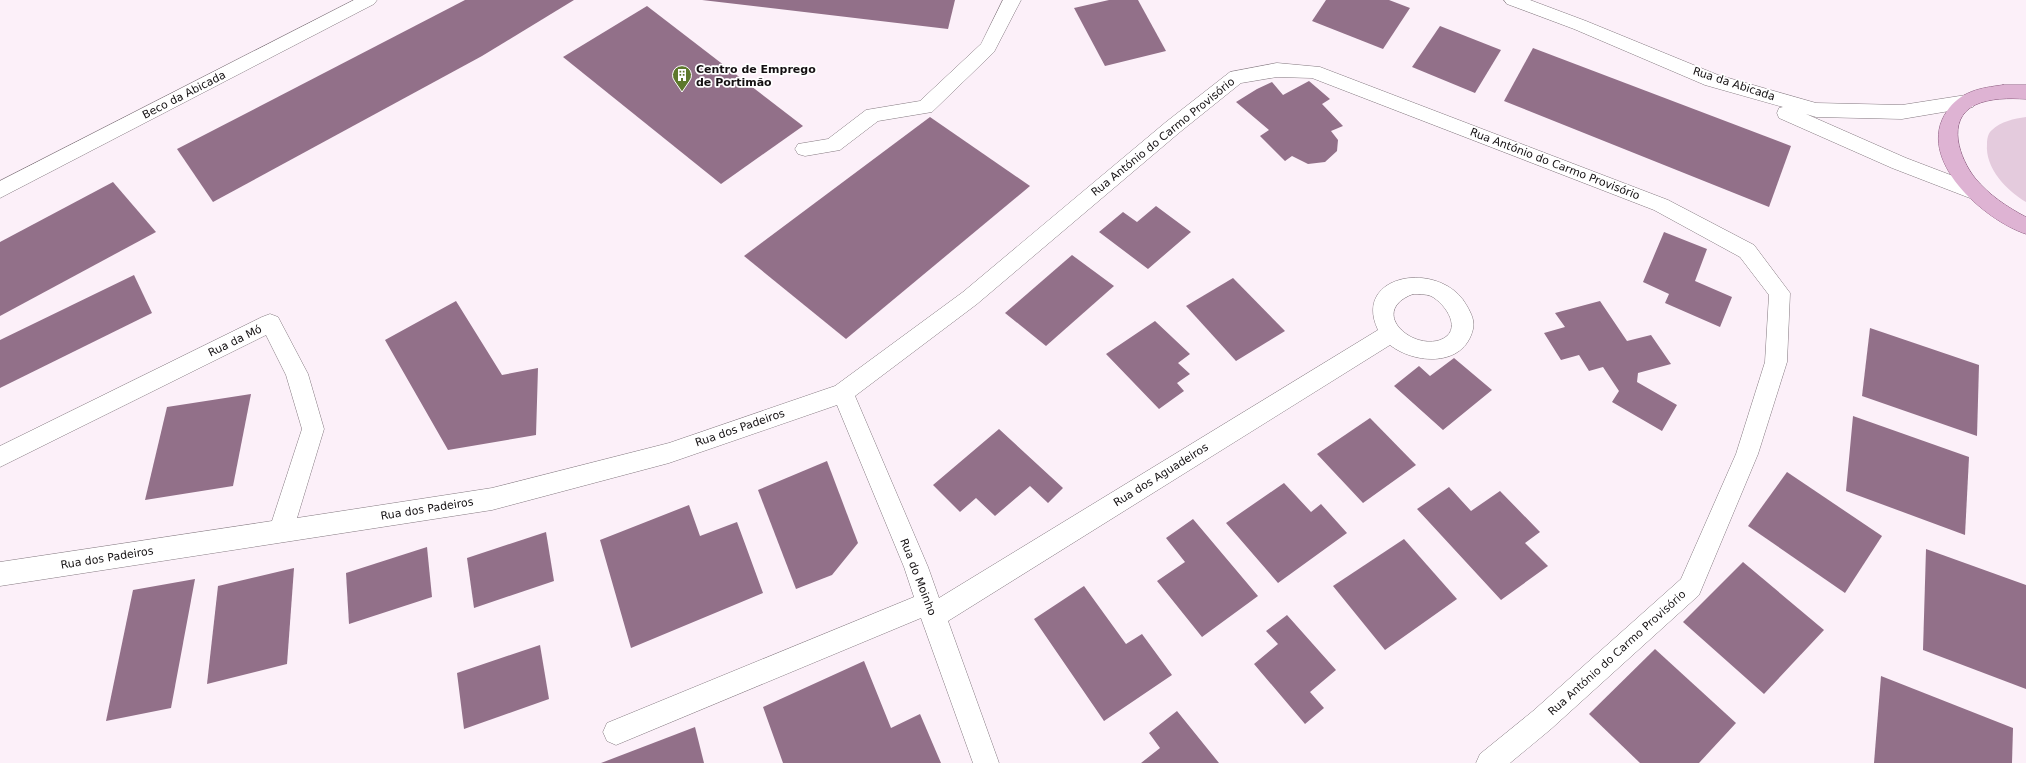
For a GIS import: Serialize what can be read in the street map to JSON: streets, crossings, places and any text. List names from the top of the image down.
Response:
{
  "streets": {
    "street": [
      "Rua da Abicada",
      "Beco da Abicada",
      "Rua António do Carmo Provisório",
      "Rua da Mó",
      "Rua dos Padeiros",
      "Rua dos Aguadeiros",
      "Rua do Moinho"
    ]
  },
  "crossings": [
    ["Rua António do Carmo Provisório", "Rua dos Padeiros"],
    ["Rua António do Carmo Provisório", "Rua do Moinho"],
    ["Rua da Mó", "Rua dos Padeiros"],
    ["Rua dos Padeiros", "Rua do Moinho"],
    ["Rua dos Aguadeiros", "Rua do Moinho"]
  ],
  "places": {
    "building": ["Centro de Emprego de Portimão"]
  }
}
